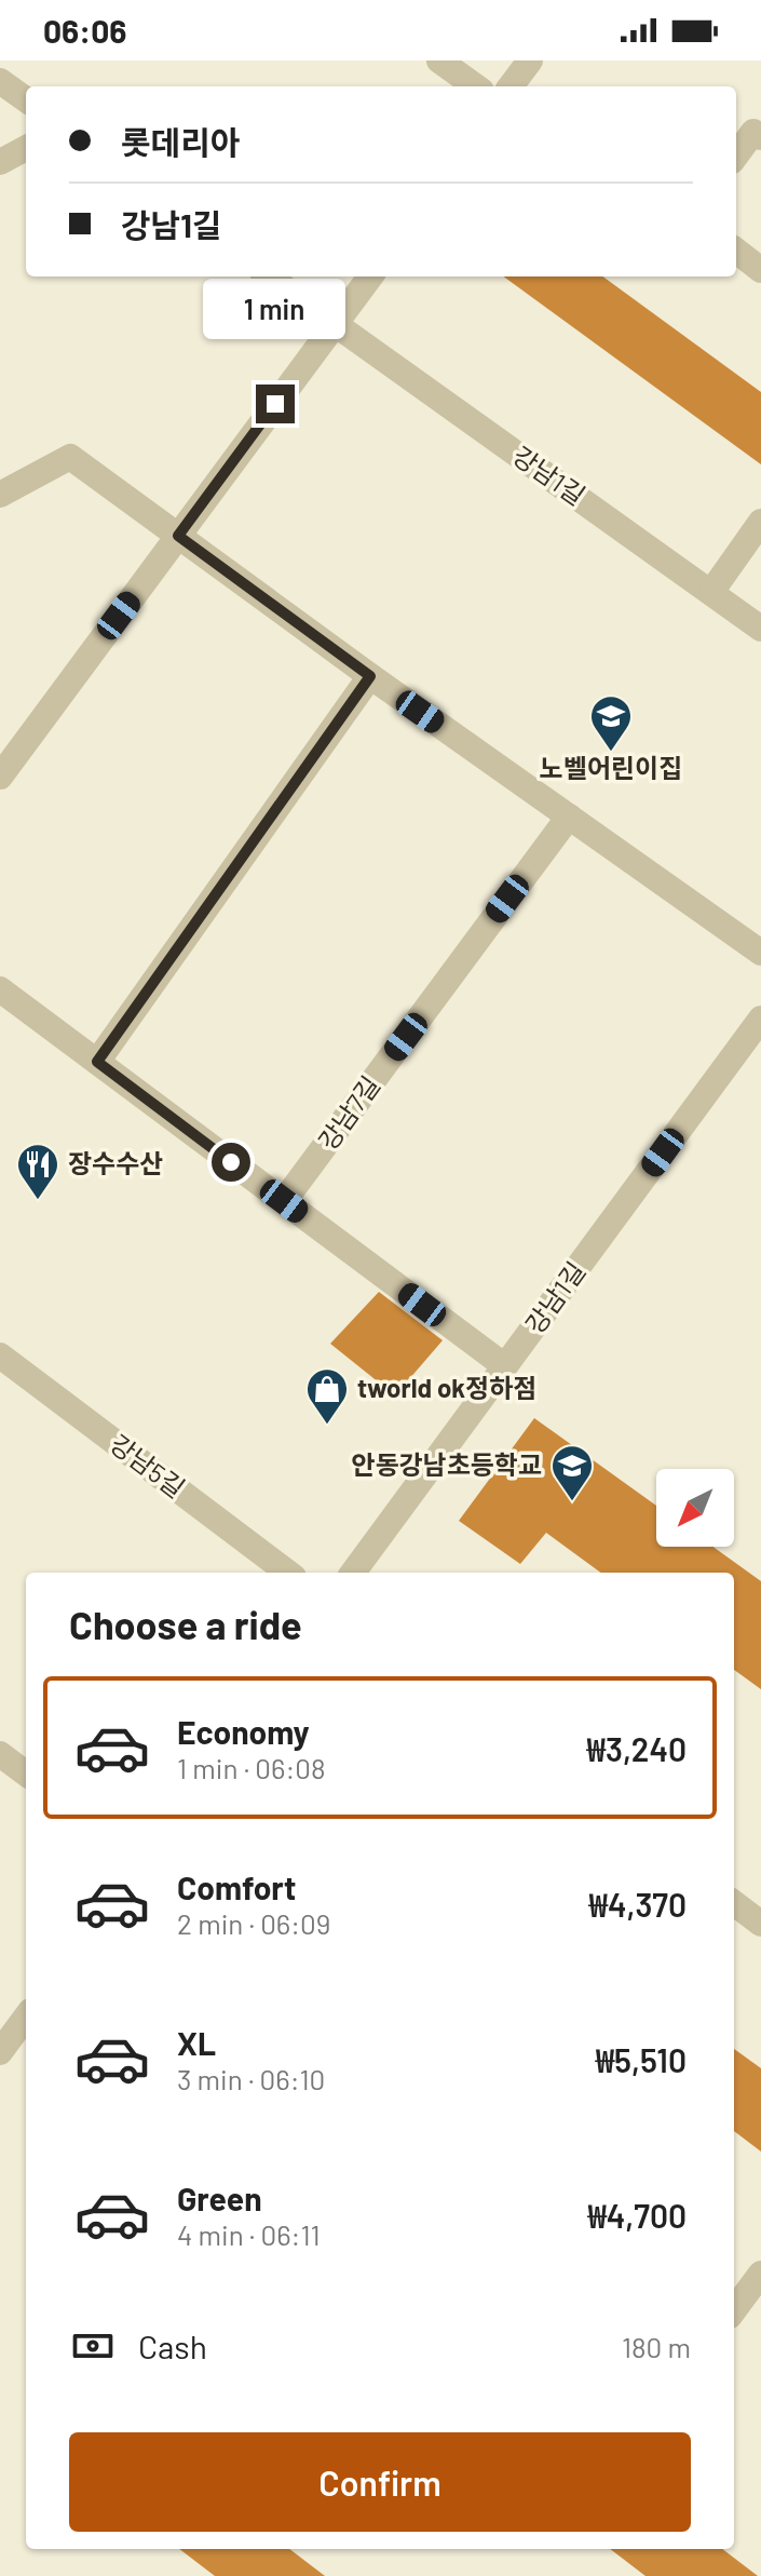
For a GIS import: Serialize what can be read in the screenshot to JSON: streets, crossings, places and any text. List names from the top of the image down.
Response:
{
  "streets": {
    "street": ["강남1길", "강남7길", "강남5길"]
  },
  "places": {
    "school or university": ["노벨어린이집", "안동강남초등학교"],
    "restaurant": ["장수수산"],
    "shop": ["tworld ok정하점"]
  },
  "north": "bottom left",
  "page": {
    "status": "06:06",
    "banner": ["롯데리아", "강남1길"],
    "bubble": "1 min",
    "heading": "Choose a ride",
    "list": [
      {
        "name": "Economy",
        "note": "1 min · 06:08",
        "value": "₩3,240"
      },
      {
        "name": "Comfort",
        "note": "2 min · 06:09",
        "value": "₩4,370"
      },
      {
        "name": "XL",
        "note": "3 min · 06:10",
        "value": "₩5,510"
      },
      {
        "name": "Green",
        "note": "4 min · 06:11",
        "value": "₩4,700"
      }
    ],
    "pay": ["Cash", "180 m"],
    "buttons": "Confirm"
  }
}
